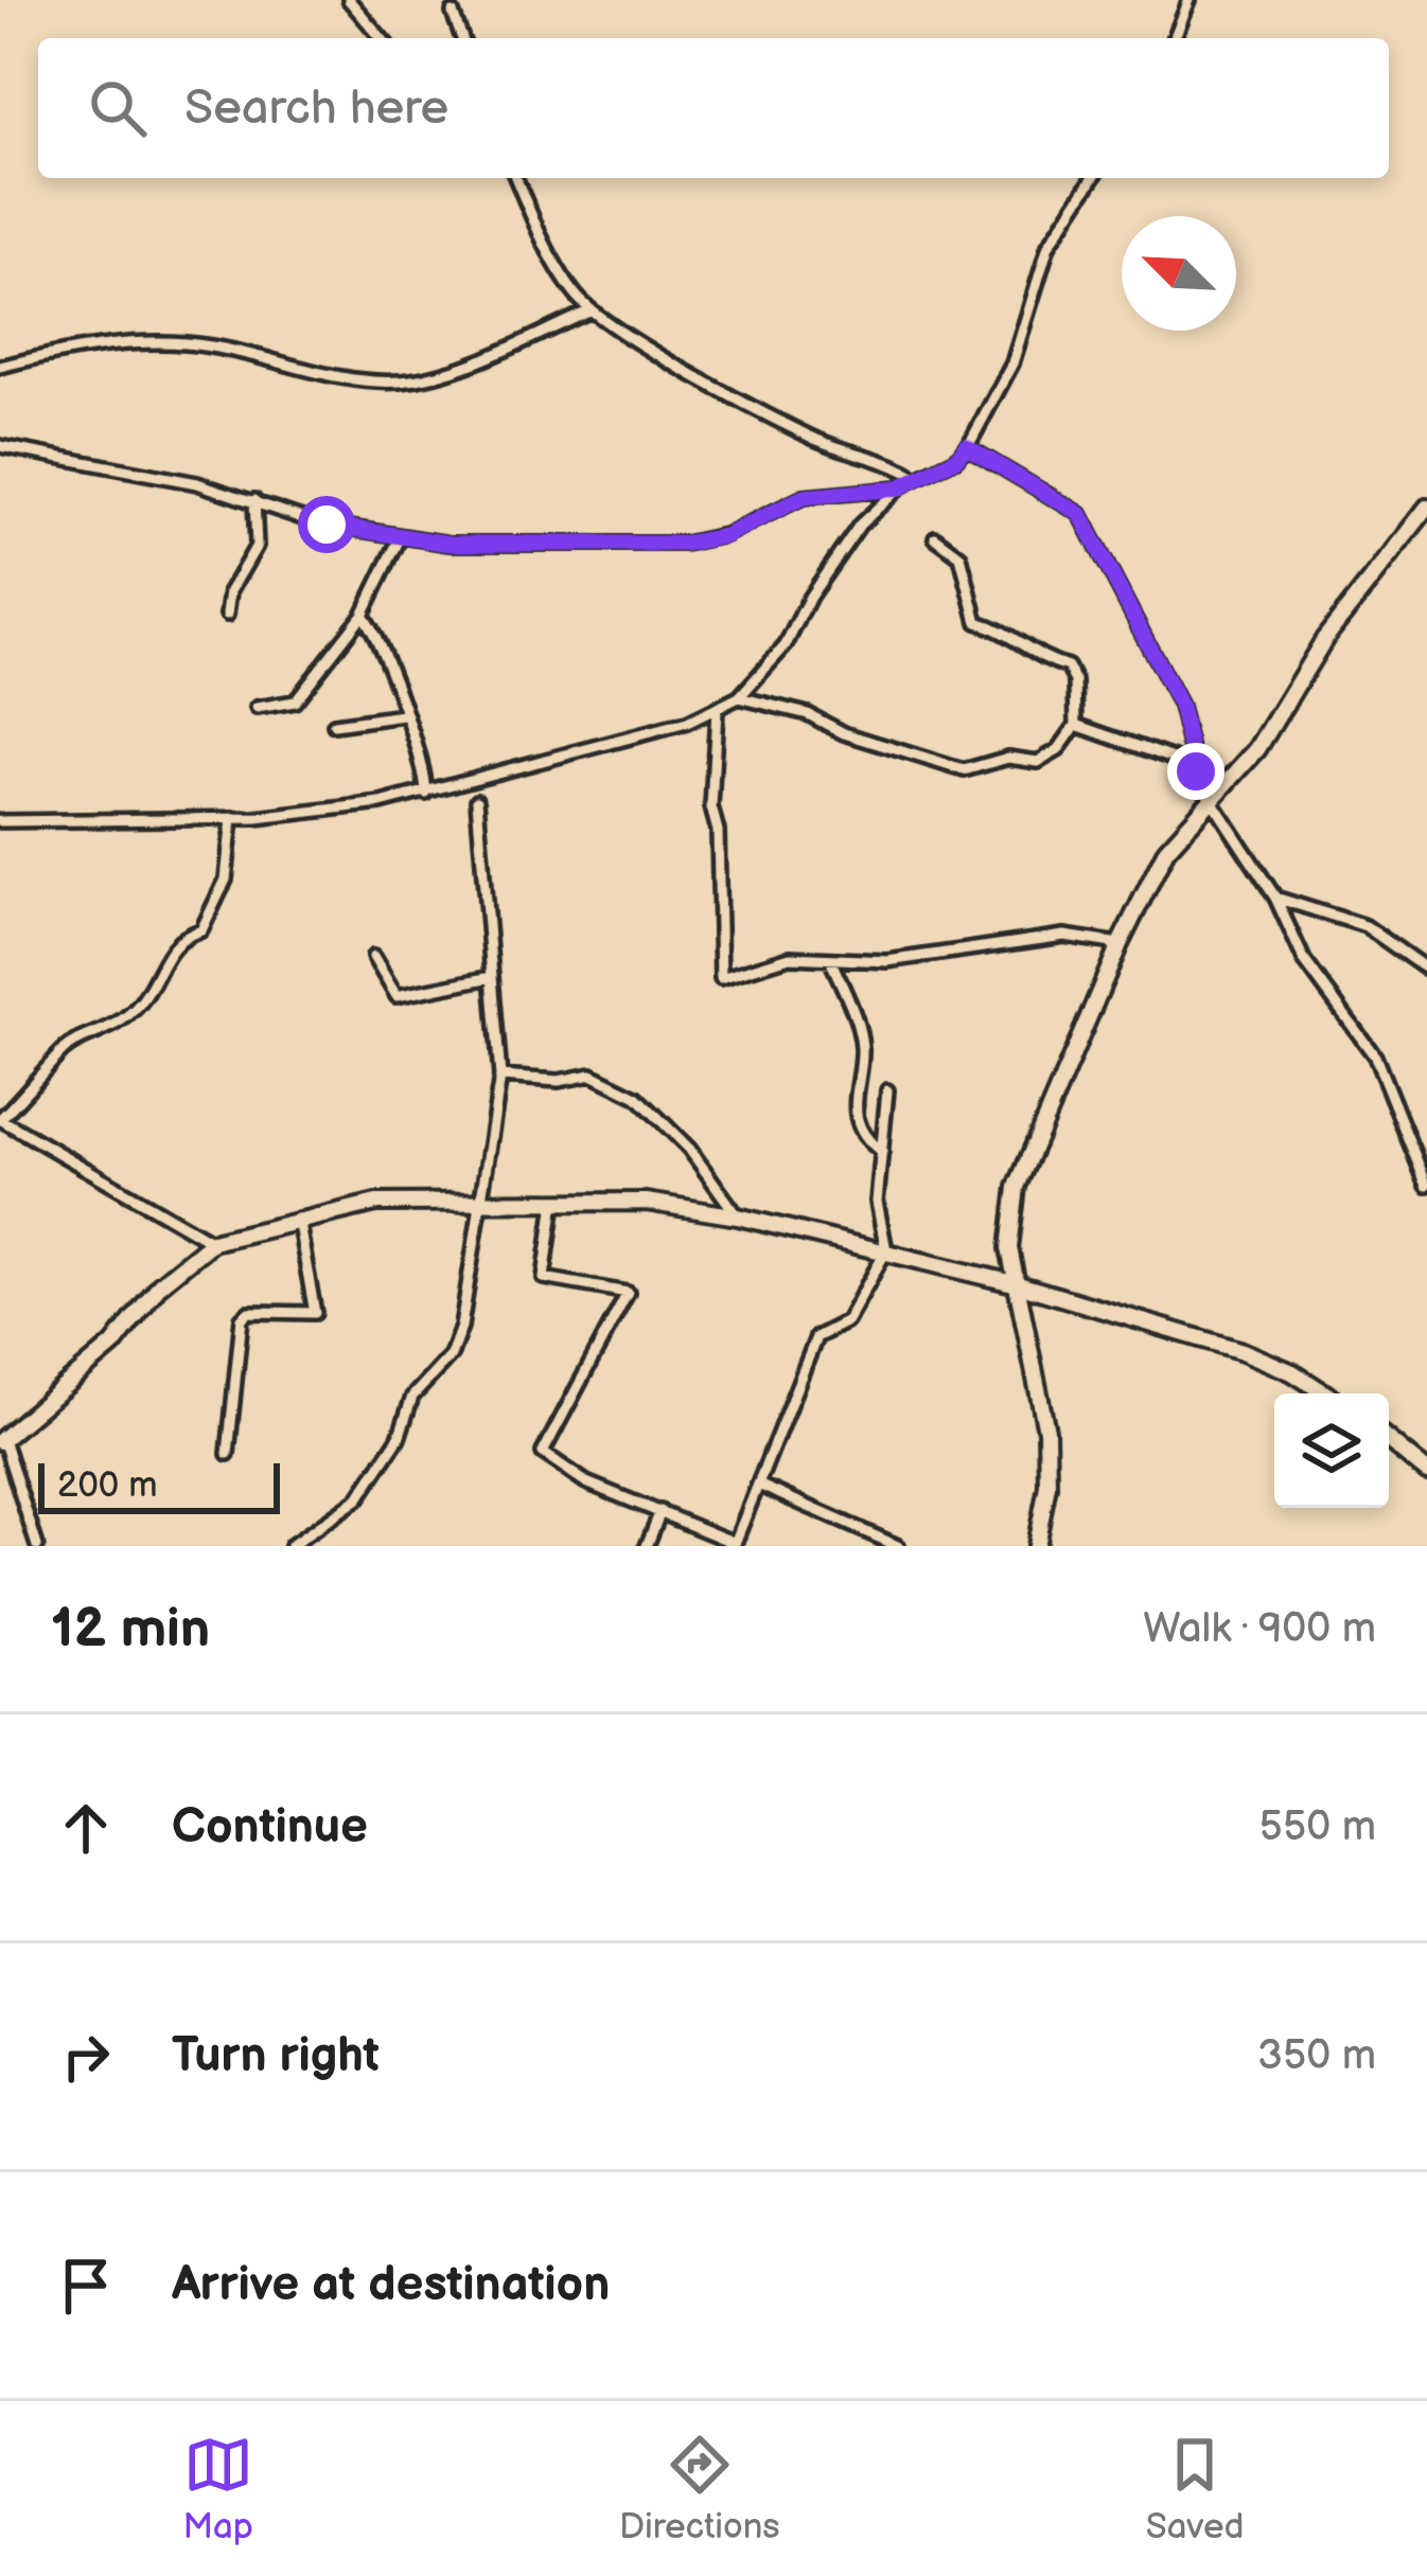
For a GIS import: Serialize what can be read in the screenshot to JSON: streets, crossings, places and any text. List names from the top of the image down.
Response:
{
  "scale_bar": "200 m",
  "north": "top left",
  "page": {
    "search": "Search here",
    "scale": "200 m",
    "heading": ["12 min", "Walk · 900 m"],
    "list": [
      ["Continue", "550 m"],
      ["Turn right", "350 m"],
      "Arrive at destination"
    ],
    "nav": ["Map", "Directions", "Saved"]
  }
}
